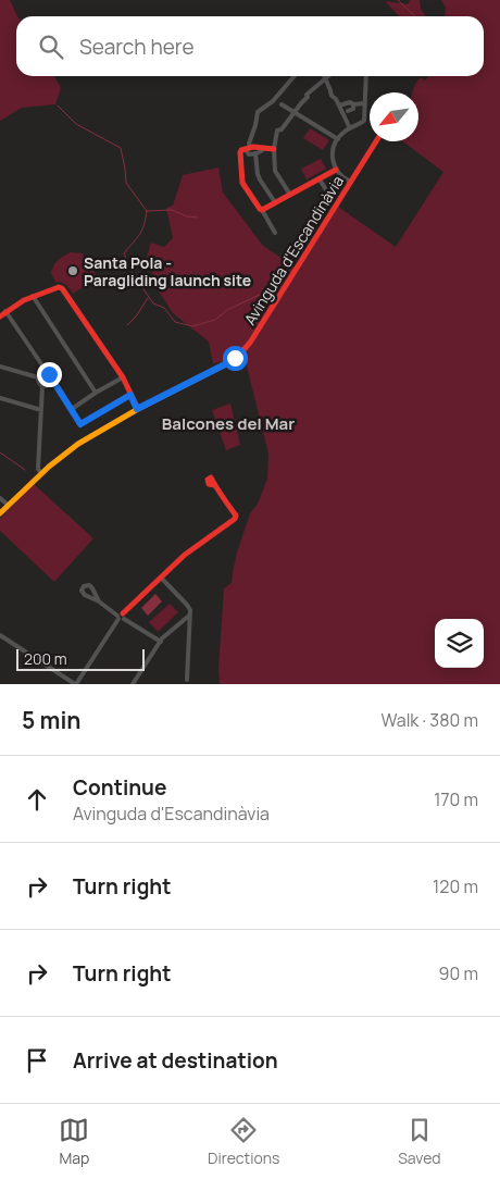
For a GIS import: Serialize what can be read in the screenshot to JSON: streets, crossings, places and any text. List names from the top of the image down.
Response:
{
  "streets": {
    "street": ["Avinguda d'Escandinàvia"]
  },
  "districts": ["Balcones del Mar"],
  "places": ["Santa Pola - Paragliding launch site"],
  "scale_bar": "200 m",
  "north": "bottom left",
  "page": {
    "search": "Search here",
    "scale": "200 m",
    "heading": ["5 min", "Walk · 380 m"],
    "list": [
      ["Continue", "Avinguda d'Escandinàvia", "170 m"],
      ["Turn right", "120 m"],
      ["Turn right", "90 m"],
      "Arrive at destination"
    ],
    "nav": ["Map", "Directions", "Saved"]
  }
}
